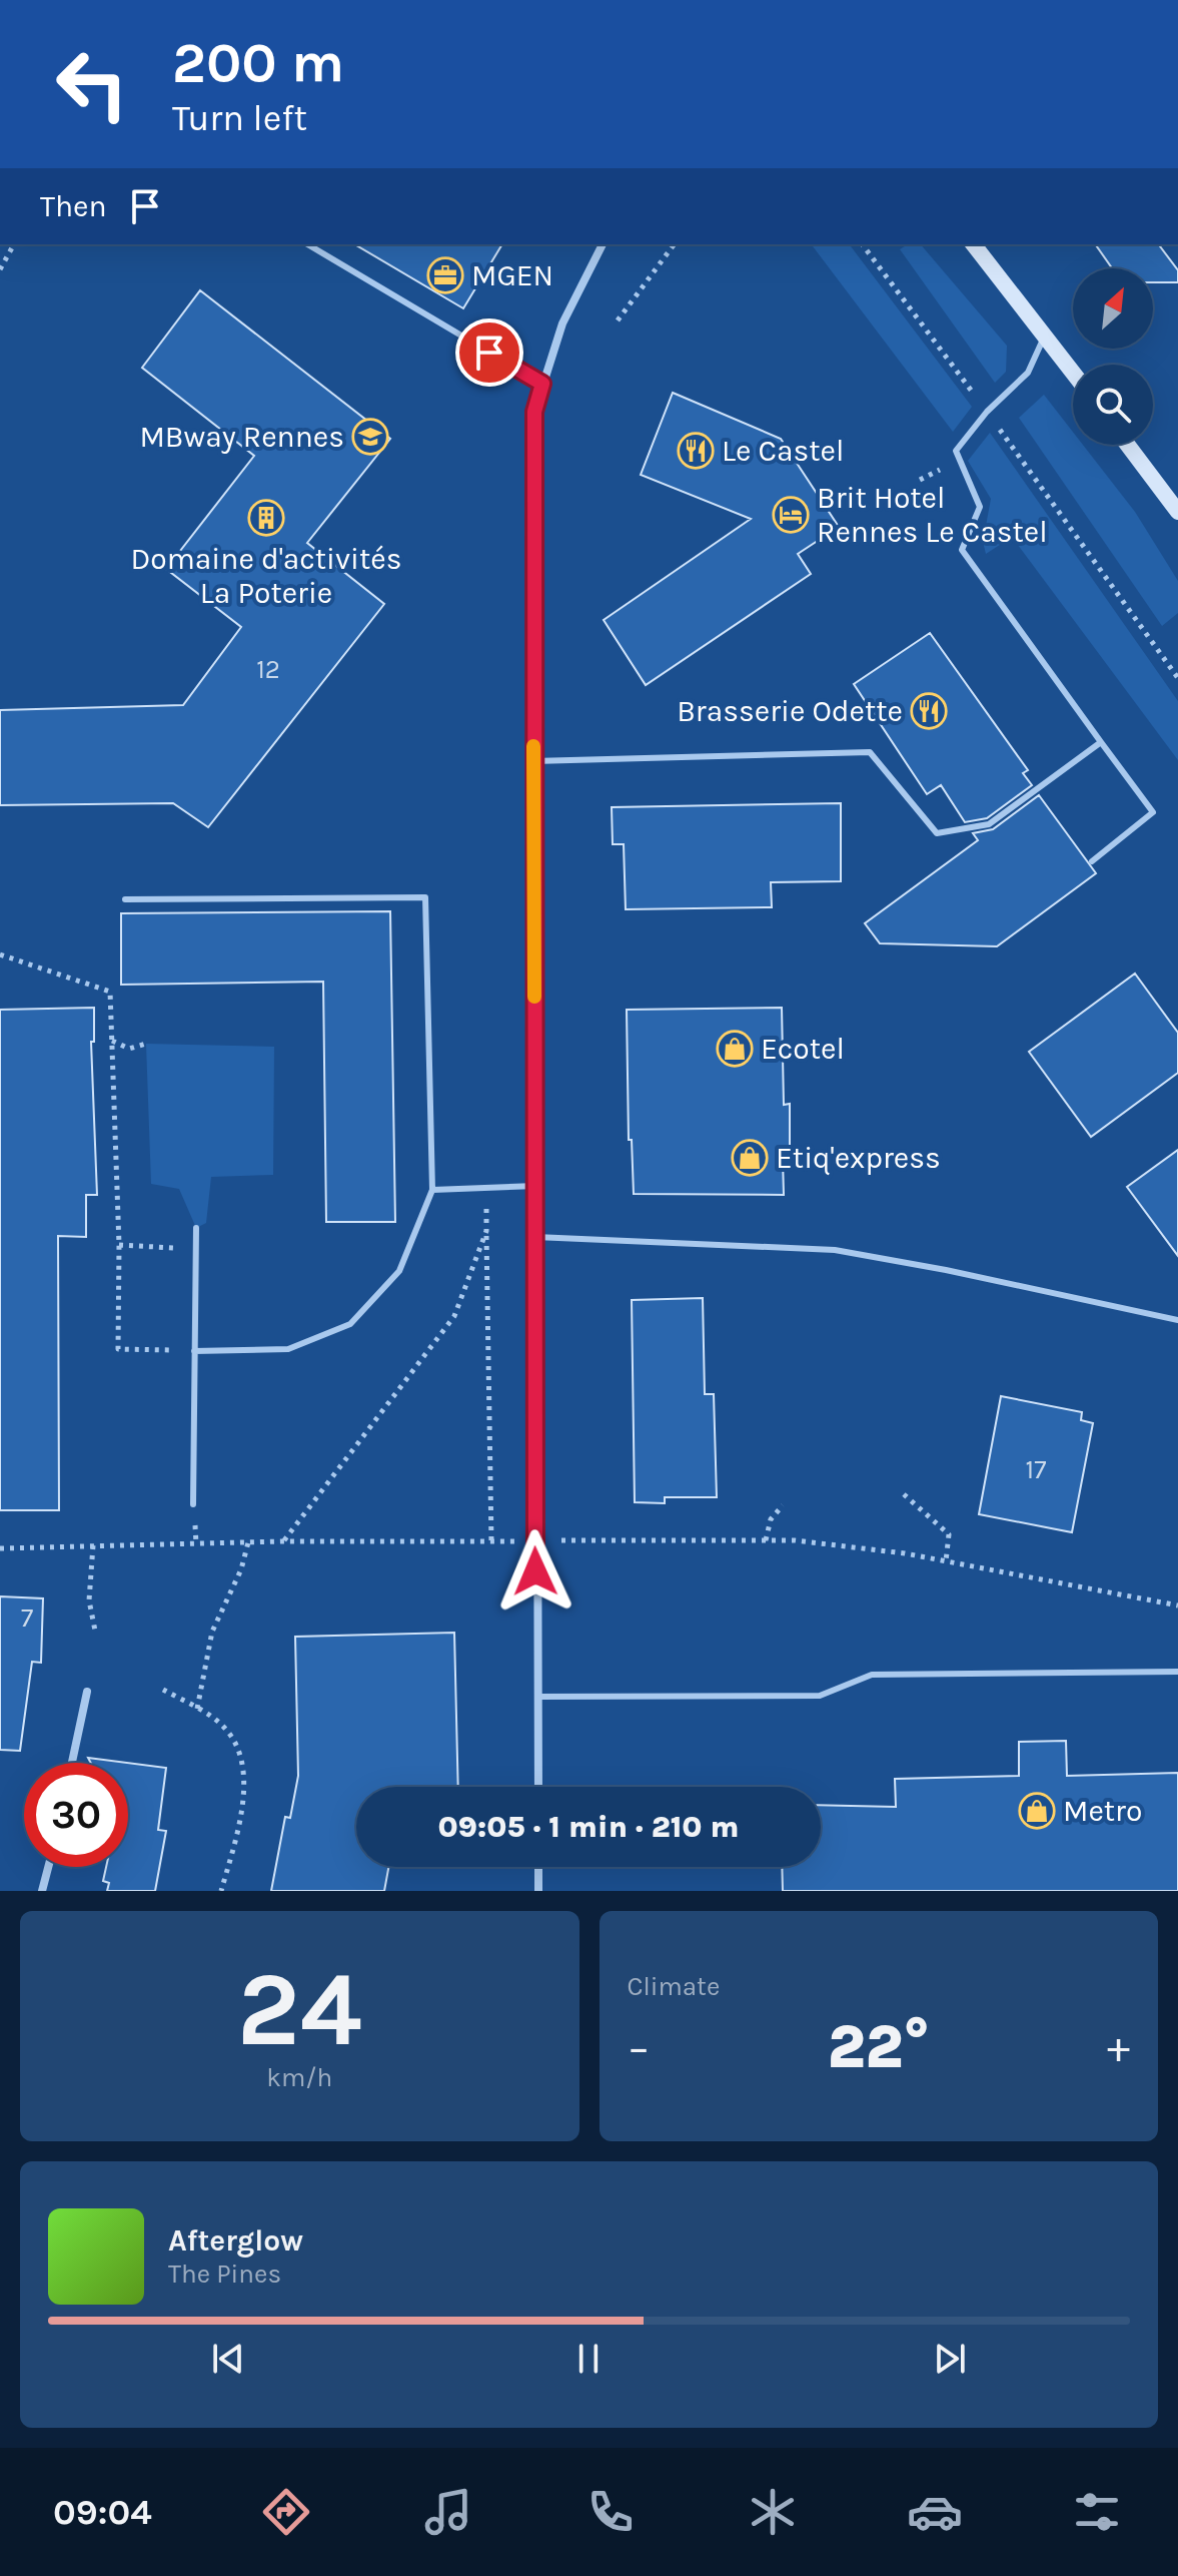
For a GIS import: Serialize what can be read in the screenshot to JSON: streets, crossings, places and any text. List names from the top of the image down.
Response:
{
  "places": {
    "office": ["MGEN"],
    "school or university": ["MBway Rennes"],
    "restaurant": ["Le Castel", "Brasserie Odette"],
    "hotel": ["Brit Hotel Rennes Le Castel"],
    "building": ["Domaine d'activités La Poterie"],
    "shop": ["Ecotel", "Etiq'express", "Metro"]
  },
  "house_numbers": ["12", "17", "7"],
  "north": "top right",
  "page": {
    "turn": ["200 m", "Turn left"],
    "then": "Then",
    "limit": "30",
    "trip": "09:05 · 1 min · 210 m",
    "tile": [
      ["24", "km/h"],
      "Climate"
    ],
    "heat": ["−", "22°", "+"],
    "song": ["Afterglow", "The Pines"],
    "tabs": "09:04"
  }
}
